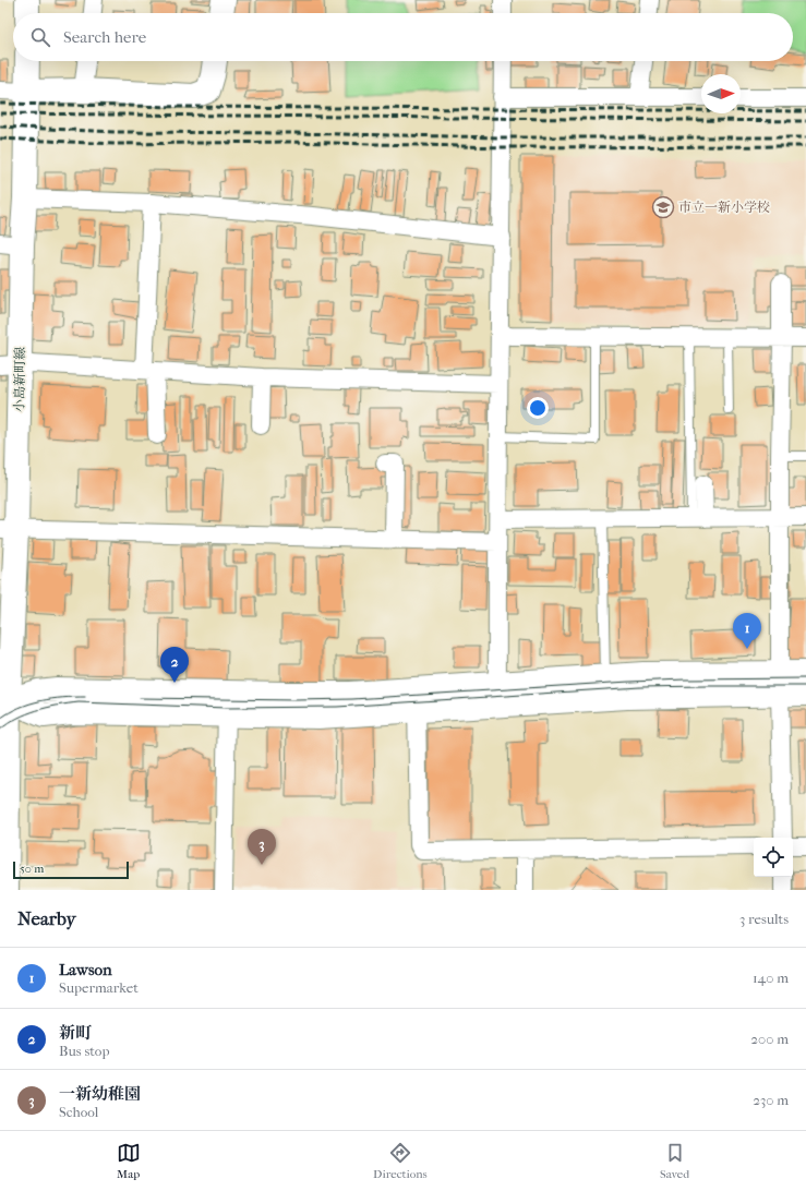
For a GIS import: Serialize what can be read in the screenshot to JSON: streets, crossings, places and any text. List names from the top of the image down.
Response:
{
  "streets": {
    "street": ["小島新町線"]
  },
  "places": {
    "school or university": ["市立一新小学校"]
  },
  "scale_bar": "50 m",
  "north": "right",
  "page": {
    "search": "Search here",
    "pins": ["1", "2", "3"],
    "scale": "50 m",
    "heading": ["Nearby", "3 results"],
    "list": [
      {
        "mark": "1",
        "name": "Lawson",
        "note": "Supermarket",
        "value": "140 m"
      },
      {
        "mark": "2",
        "name": "新町",
        "note": "Bus stop",
        "value": "200 m"
      },
      {
        "mark": "3",
        "name": "一新幼稚園",
        "note": "School",
        "value": "230 m"
      }
    ],
    "nav": ["Map", "Directions", "Saved"]
  }
}
